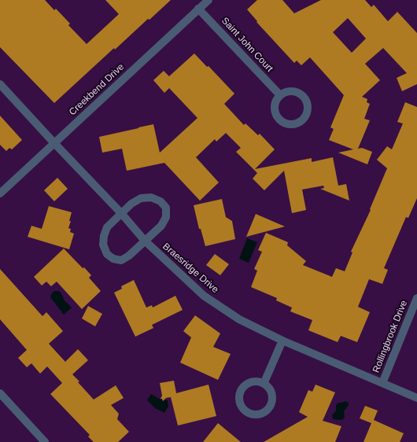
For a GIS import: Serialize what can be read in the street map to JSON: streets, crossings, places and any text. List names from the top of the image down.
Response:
{
  "streets": {
    "street": [
      "Saint John Court",
      "Creekbend Drive",
      "Braesridge Drive",
      "Rollingbrook Drive"
    ]
  },
  "crossings": [
    ["Saint John Court", "Creekbend Drive"],
    ["Creekbend Drive", "Braesridge Drive"],
    ["Braesridge Drive", "Rollingbrook Drive"]
  ]
}
